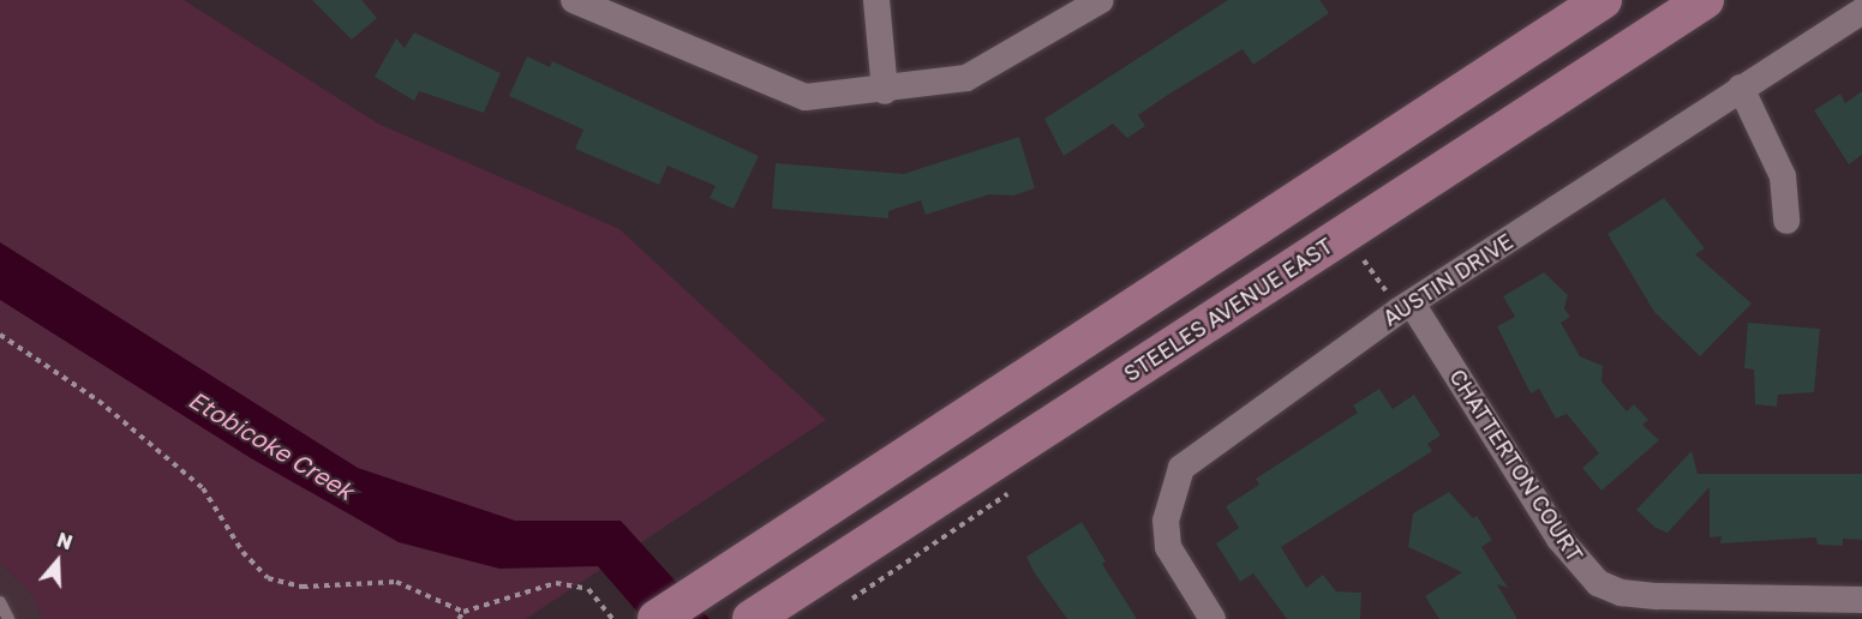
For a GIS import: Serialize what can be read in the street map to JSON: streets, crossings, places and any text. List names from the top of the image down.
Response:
{
  "streets": {
    "main road": ["STEELES AVENUE EAST"],
    "street": ["AUSTIN DRIVE", "CHATTERTON COURT"]
  },
  "crossings": [
    ["AUSTIN DRIVE", "CHATTERTON COURT"]
  ],
  "water": ["Etobicoke Creek"],
  "north": "top"
}
